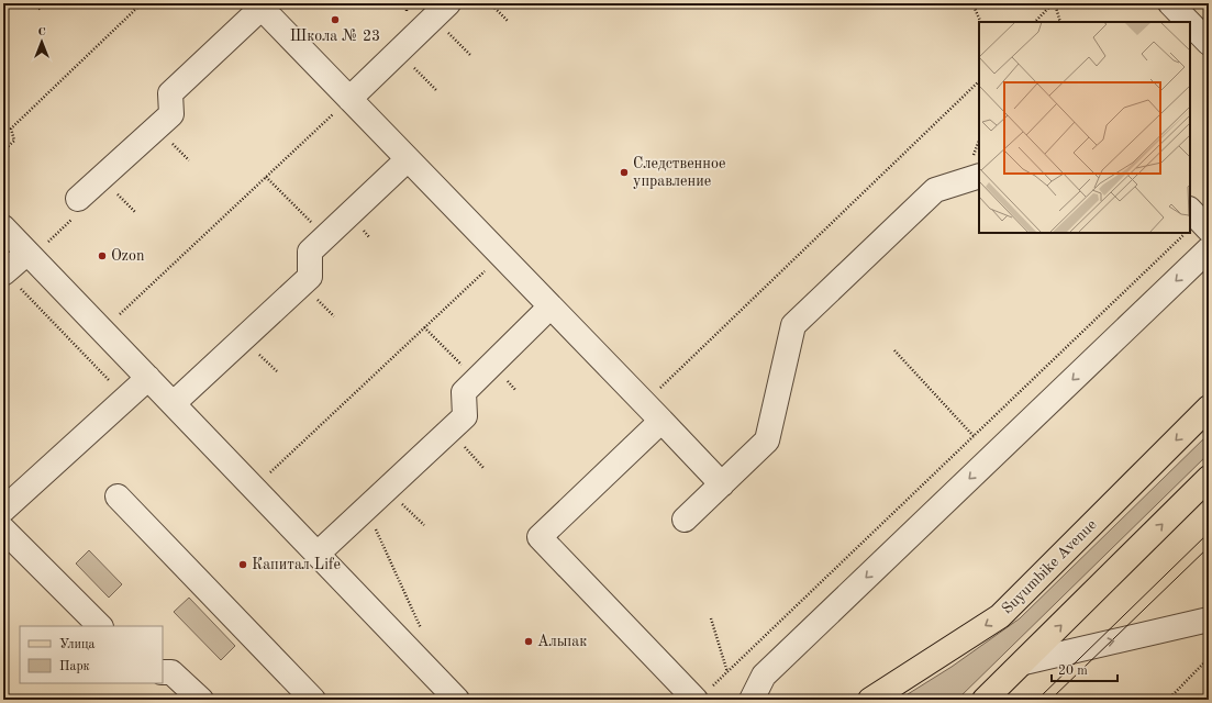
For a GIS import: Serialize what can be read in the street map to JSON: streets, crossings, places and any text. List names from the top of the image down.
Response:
{
  "streets": {
    "main road": ["Suyumbike Avenue"]
  },
  "places": [
    "Школа № 23",
    "Следственное управление",
    "Ozon",
    "Капитал Life",
    "Альпак"
  ],
  "legend": ["Улица", "Парк"],
  "scale_bar": "20 m",
  "north": "top"
}
